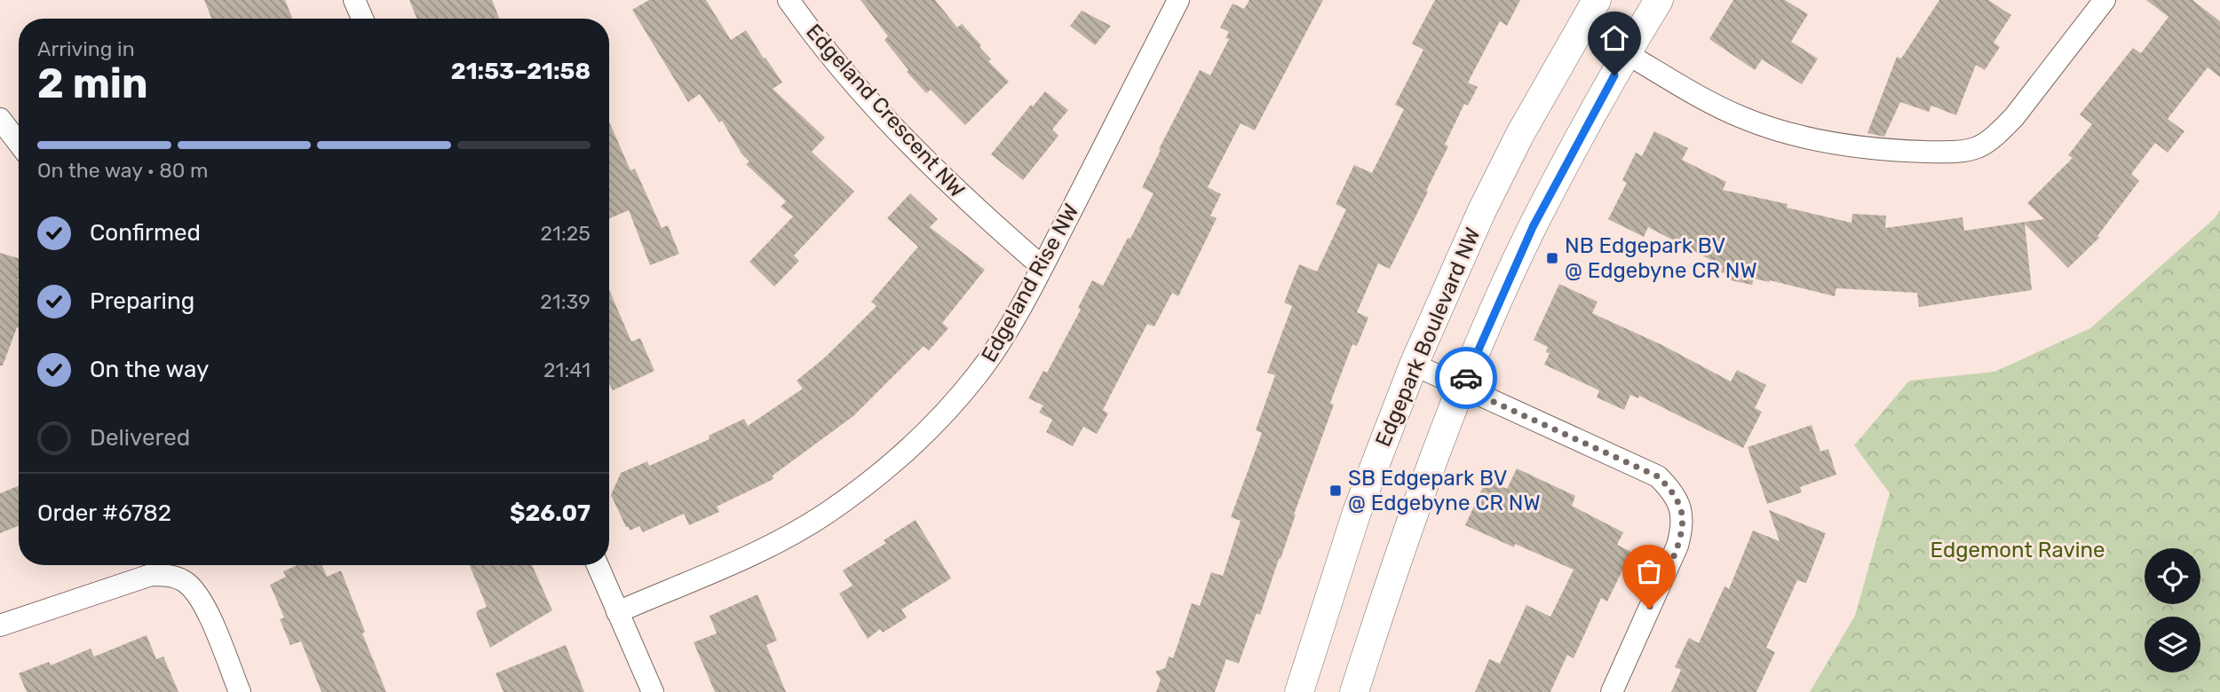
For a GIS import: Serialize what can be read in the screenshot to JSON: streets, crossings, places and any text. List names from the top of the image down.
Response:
{
  "streets": {
    "street": ["Edgeland Crescent NW", "Edgeland Rise NW", "Edgepark Boulevard NW"]
  },
  "crossings": [
    ["Edgeland Crescent NW", "Edgeland Rise NW"]
  ],
  "parks": ["Edgemont Ravine"],
  "places": {
    "transit": ["NB Edgepark BV @ Edgebyne CR NW", "SB Edgepark BV @ Edgebyne CR NW"]
  },
  "page": {
    "heading": ["2 min", "Arriving in", "21:53–21:58"],
    "panel": ["Order #6782", "$26.07"],
    "bar": "On the way · 80 m",
    "list": [
      ["Confirmed", "21:25"],
      ["Preparing", "21:39"],
      ["On the way", "21:41"],
      "Delivered"
    ]
  }
}
